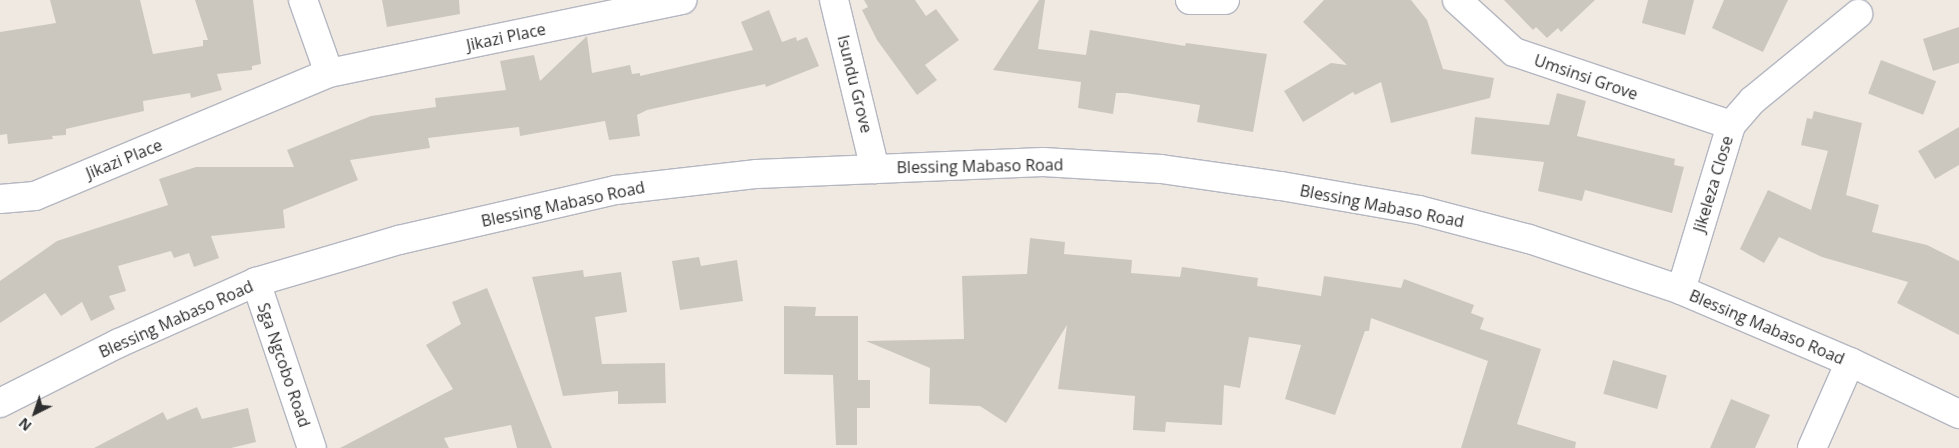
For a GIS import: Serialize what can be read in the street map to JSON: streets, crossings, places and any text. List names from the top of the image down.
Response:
{
  "streets": {
    "street": [
      "Jikazi Place",
      "Umsinsi Grove",
      "Isundu Grove",
      "Blessing Mabaso Road",
      "Jikeleza Close",
      "Sga Ngcobo Road"
    ]
  },
  "crossings": [
    ["Umsinsi Grove", "Jikeleza Close"],
    ["Isundu Grove", "Blessing Mabaso Road"],
    ["Blessing Mabaso Road", "Jikeleza Close"],
    ["Blessing Mabaso Road", "Sga Ngcobo Road"]
  ],
  "north": "bottom left"
}
